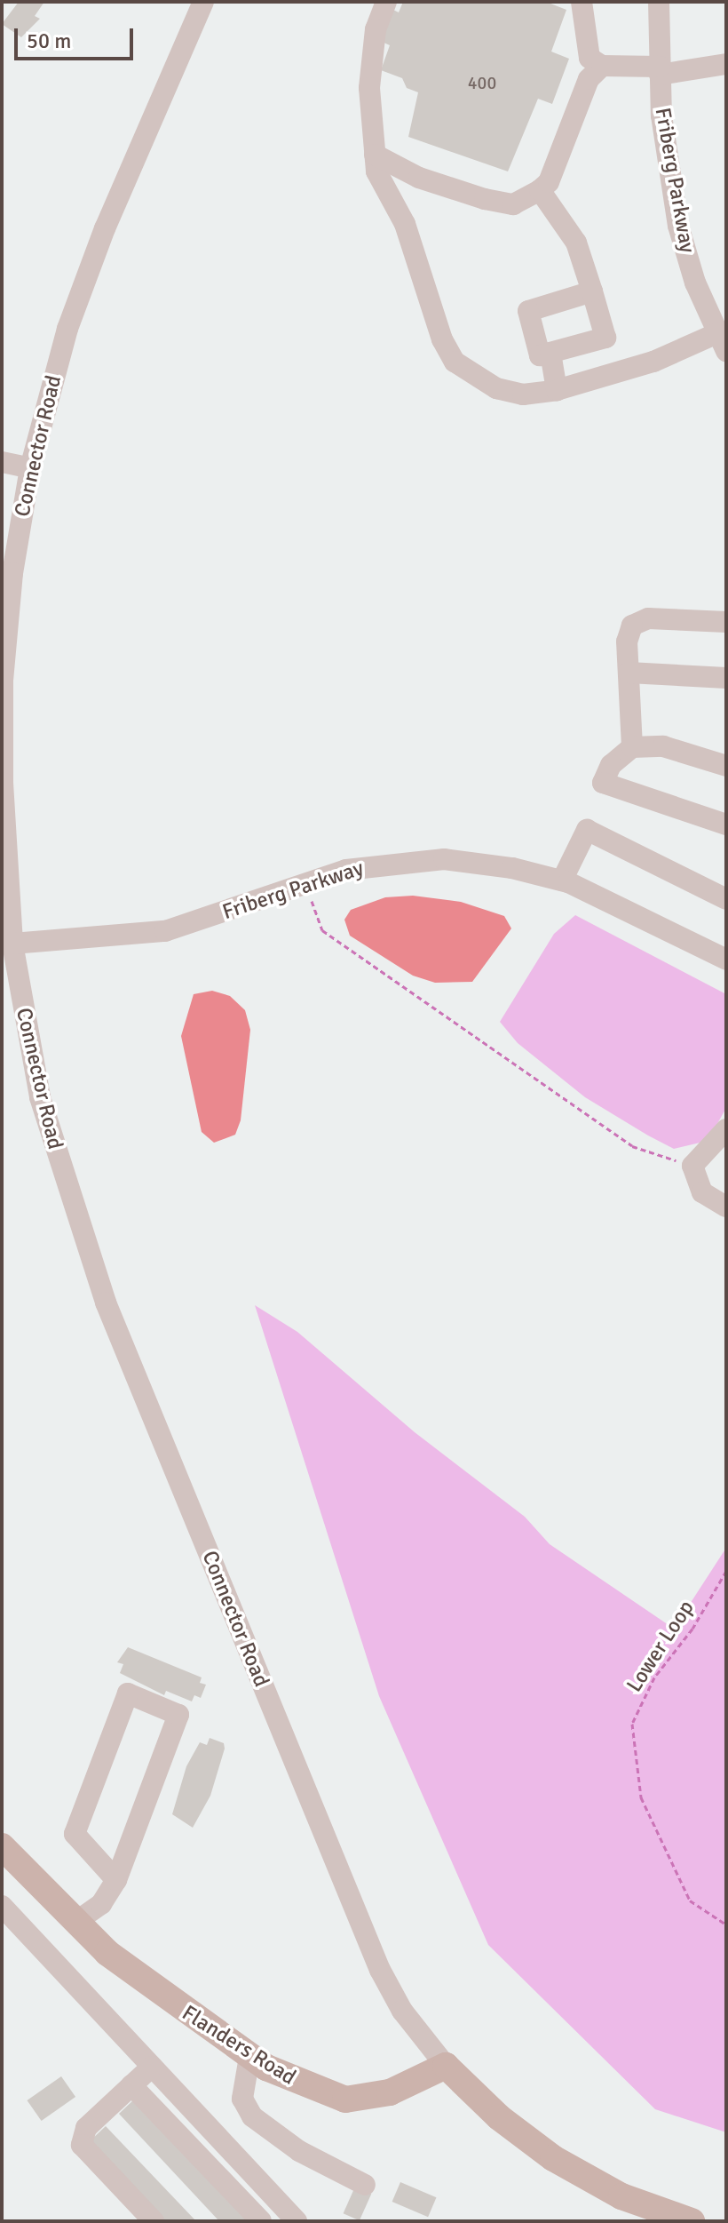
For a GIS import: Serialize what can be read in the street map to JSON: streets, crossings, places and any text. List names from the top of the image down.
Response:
{
  "streets": {
    "main road": ["Flanders Road"],
    "street": ["Friberg Parkway", "Connector Road"],
    "path": ["Lower Loop"]
  },
  "crossings": [
    ["Friberg Parkway", "Connector Road"],
    ["Connector Road", "Flanders Road"]
  ],
  "house_numbers": ["400"],
  "scale_bar": "50 m"
}
